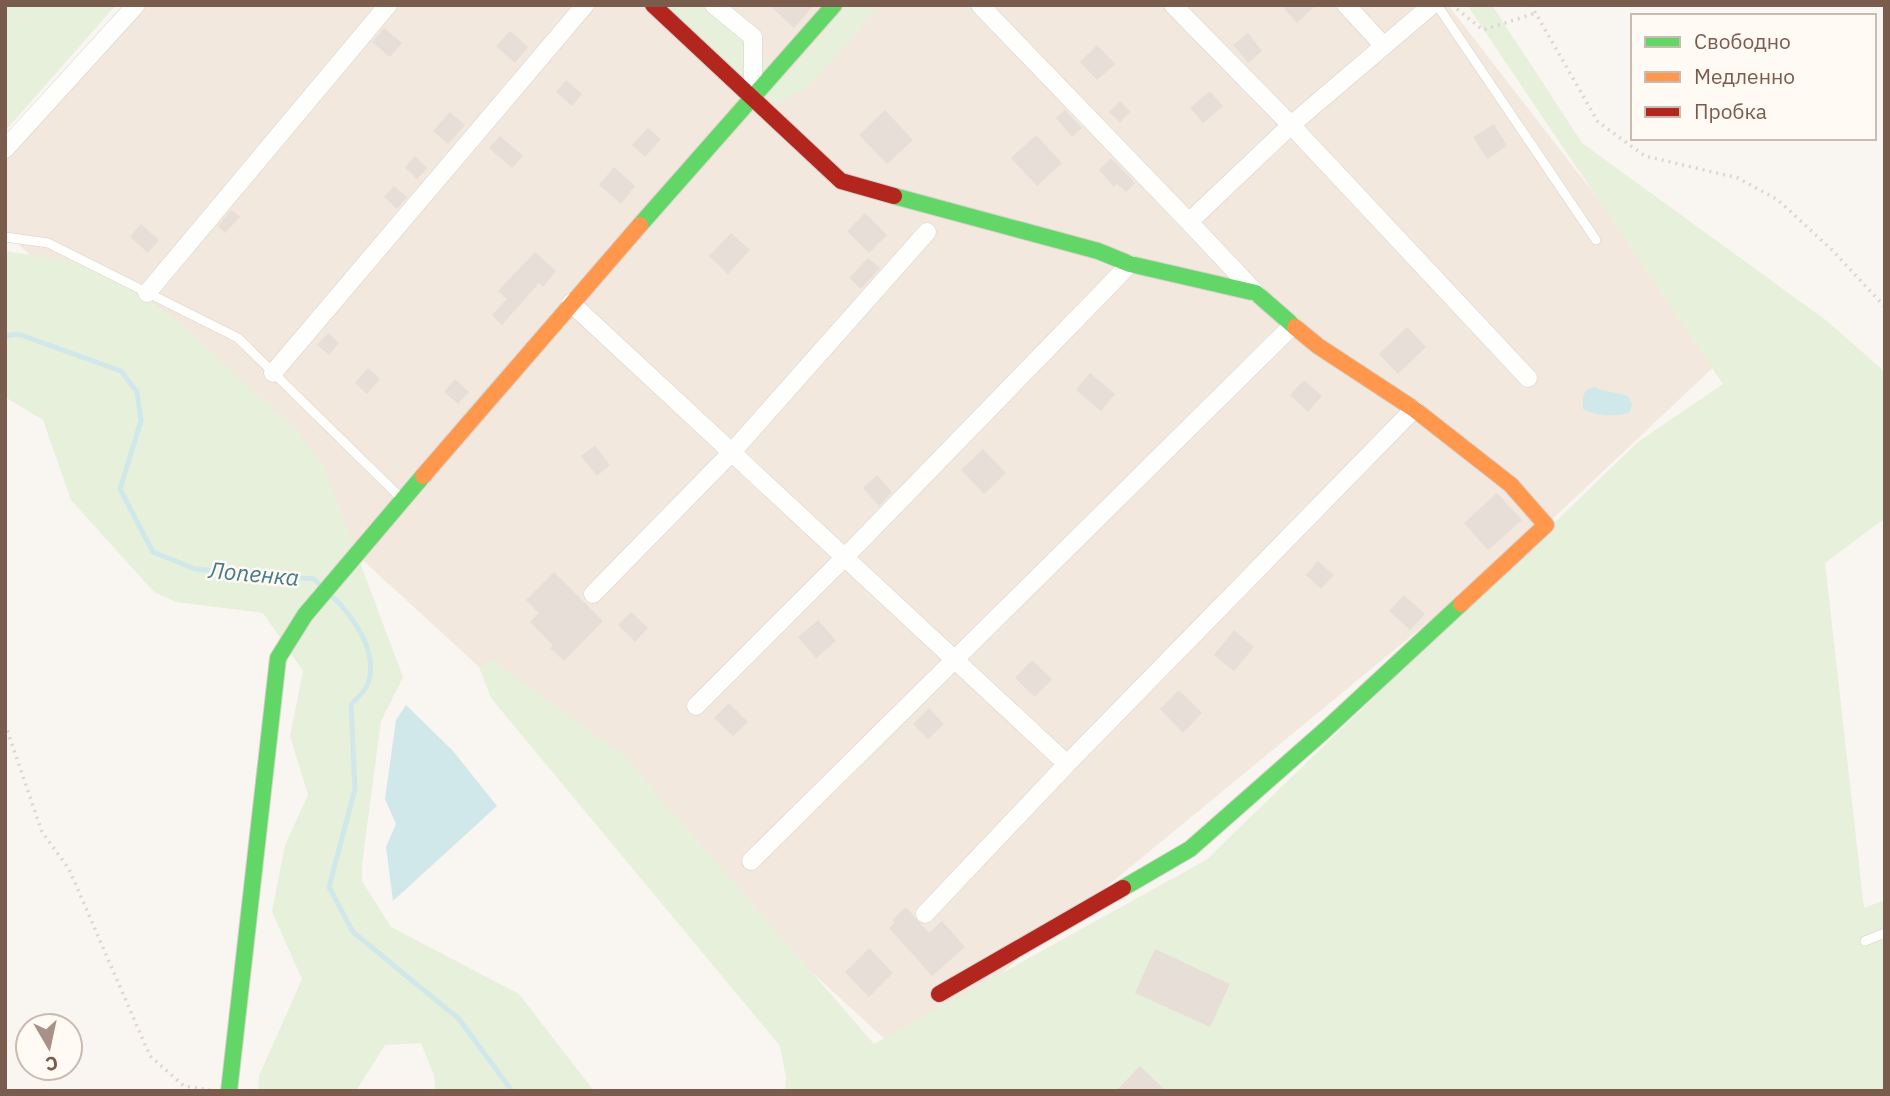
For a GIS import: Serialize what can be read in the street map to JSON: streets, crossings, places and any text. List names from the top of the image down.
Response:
{
  "water": ["Лопенка"],
  "legend": ["Свободно", "Медленно", "Пробка"],
  "north": "bottom"
}
